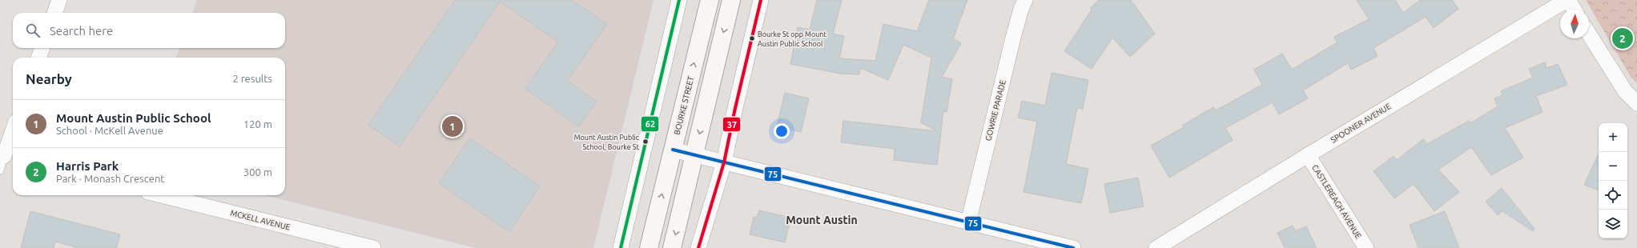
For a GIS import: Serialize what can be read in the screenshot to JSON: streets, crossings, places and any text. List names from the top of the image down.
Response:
{
  "streets": {
    "main road": ["BOURKE STREET"],
    "street": [
      "GOWRIE PARADE",
      "SPOONER AVENUE",
      "CASTLEREAGH AVENUE",
      "MCKELL AVENUE"
    ]
  },
  "crossings": [
    ["SPOONER AVENUE", "CASTLEREAGH AVENUE"]
  ],
  "districts": ["Mount Austin"],
  "places": ["Bourke St opp Mount Austin Public School", "Mount Austin Public School, Bourke St"],
  "lines": ["transit line 62", "transit line 37", "transit line 75"],
  "north": "top",
  "page": {
    "search": "Search here",
    "pins": ["2", "1"],
    "heading": ["Nearby", "2 results"],
    "list": [
      {
        "mark": "1",
        "name": "Mount Austin Public School",
        "note": "School · McKell Avenue",
        "value": "120 m"
      },
      {
        "mark": "2",
        "name": "Harris Park",
        "note": "Park · Monash Crescent",
        "value": "300 m"
      }
    ],
    "map_buttons": ["+", "−"]
  }
}
